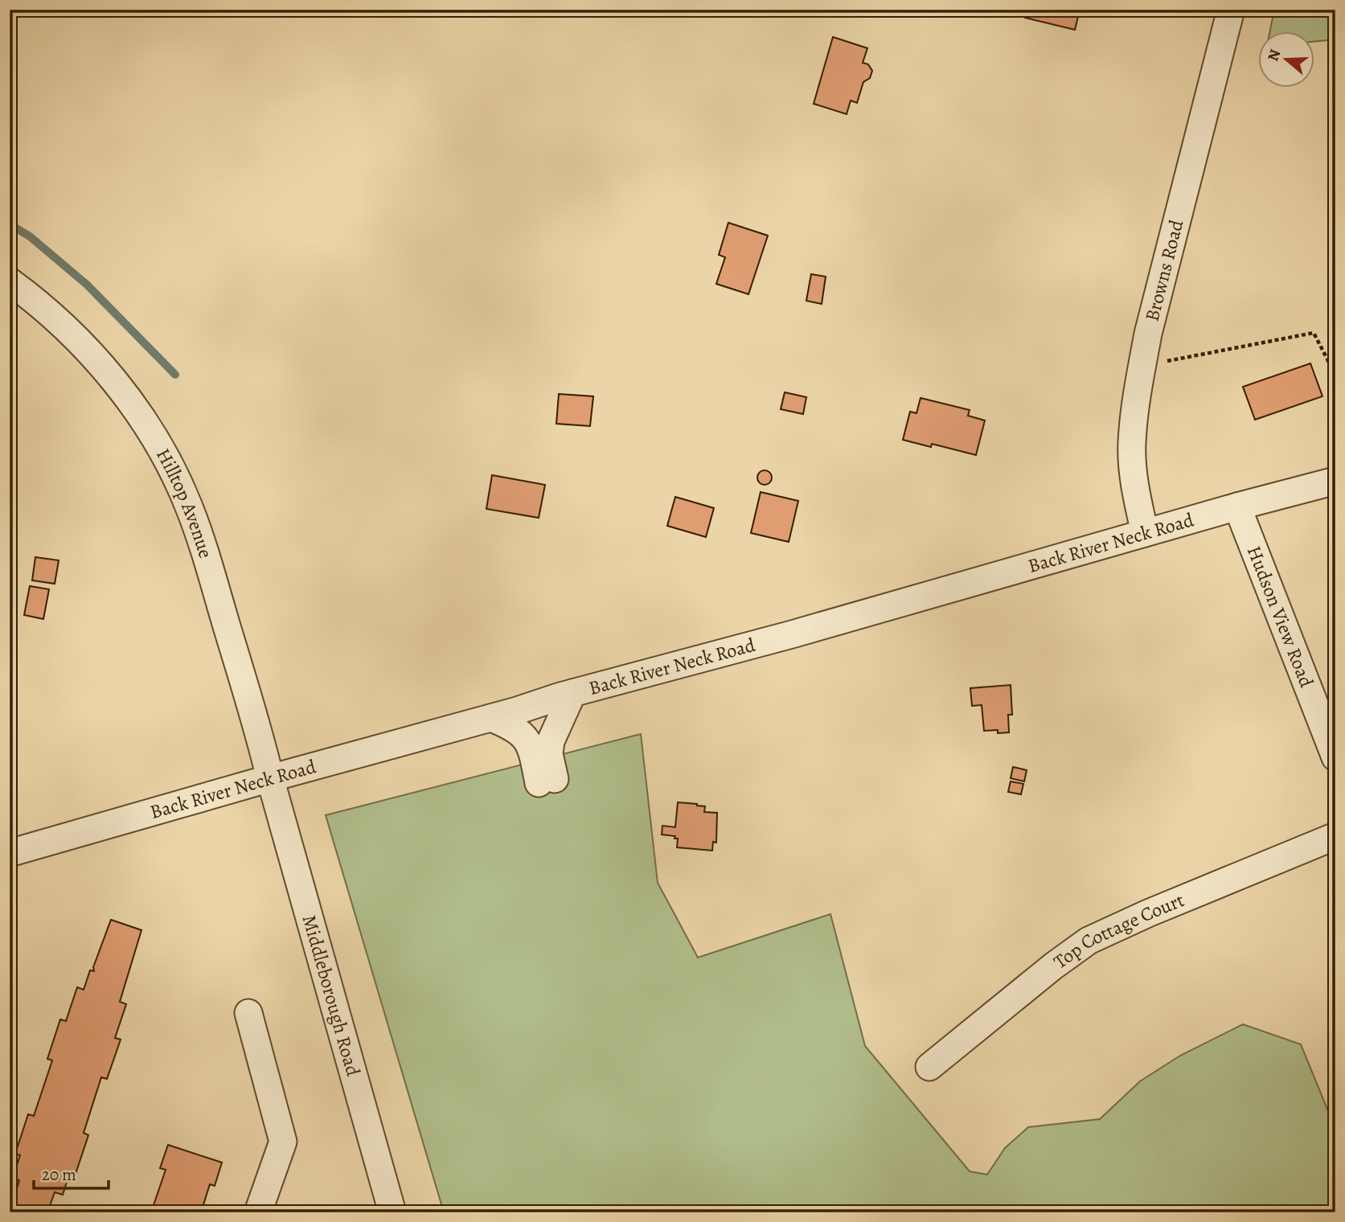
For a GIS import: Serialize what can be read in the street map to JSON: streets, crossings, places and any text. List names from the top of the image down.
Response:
{
  "streets": {
    "street": [
      "Browns Road",
      "Hilltop Avenue",
      "Back River Neck Road",
      "Hudson View Road",
      "Top Cottage Court",
      "Middleborough Road"
    ]
  },
  "crossings": [
    ["Browns Road", "Back River Neck Road"],
    ["Hilltop Avenue", "Back River Neck Road"],
    ["Hilltop Avenue", "Middleborough Road"],
    ["Back River Neck Road", "Hudson View Road"],
    ["Back River Neck Road", "Middleborough Road"]
  ],
  "scale_bar": "20 m",
  "north": "left"
}
